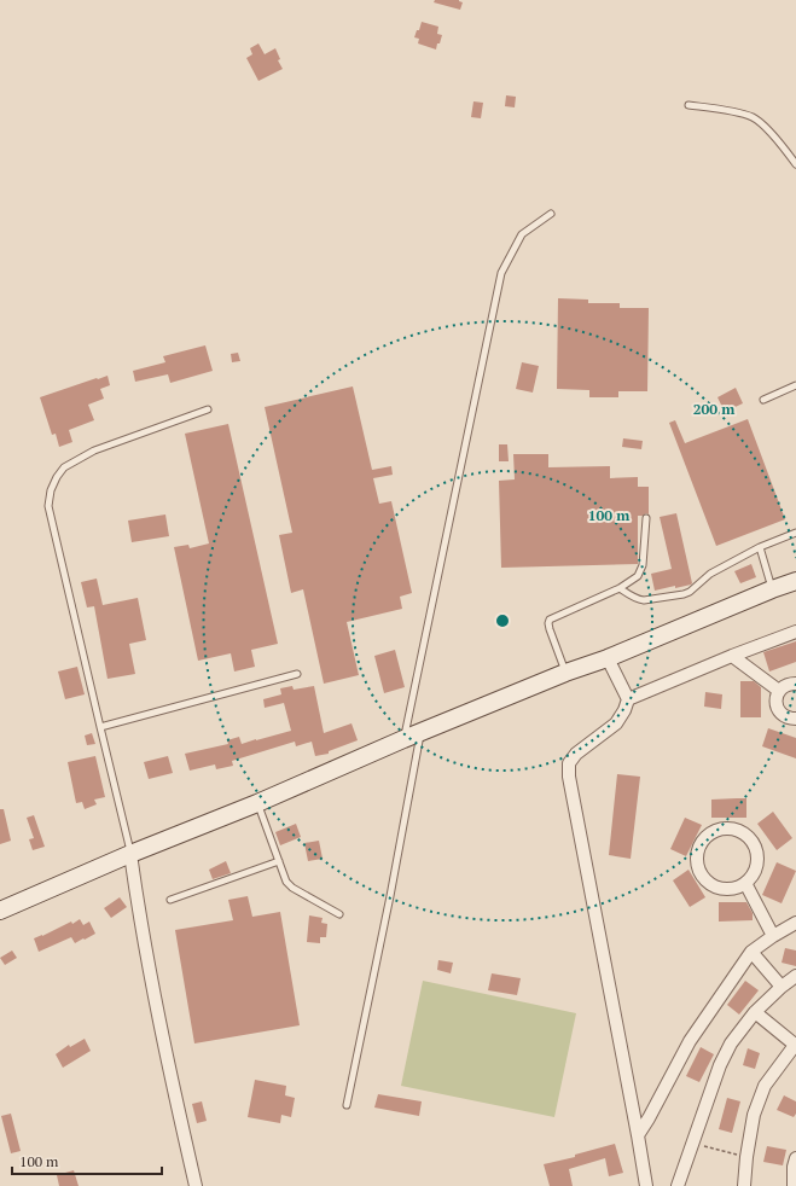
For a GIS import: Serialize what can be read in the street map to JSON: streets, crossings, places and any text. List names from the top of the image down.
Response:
{
  "scale_bar": "100 m",
  "rings": ["200 m", "100 m"]
}
